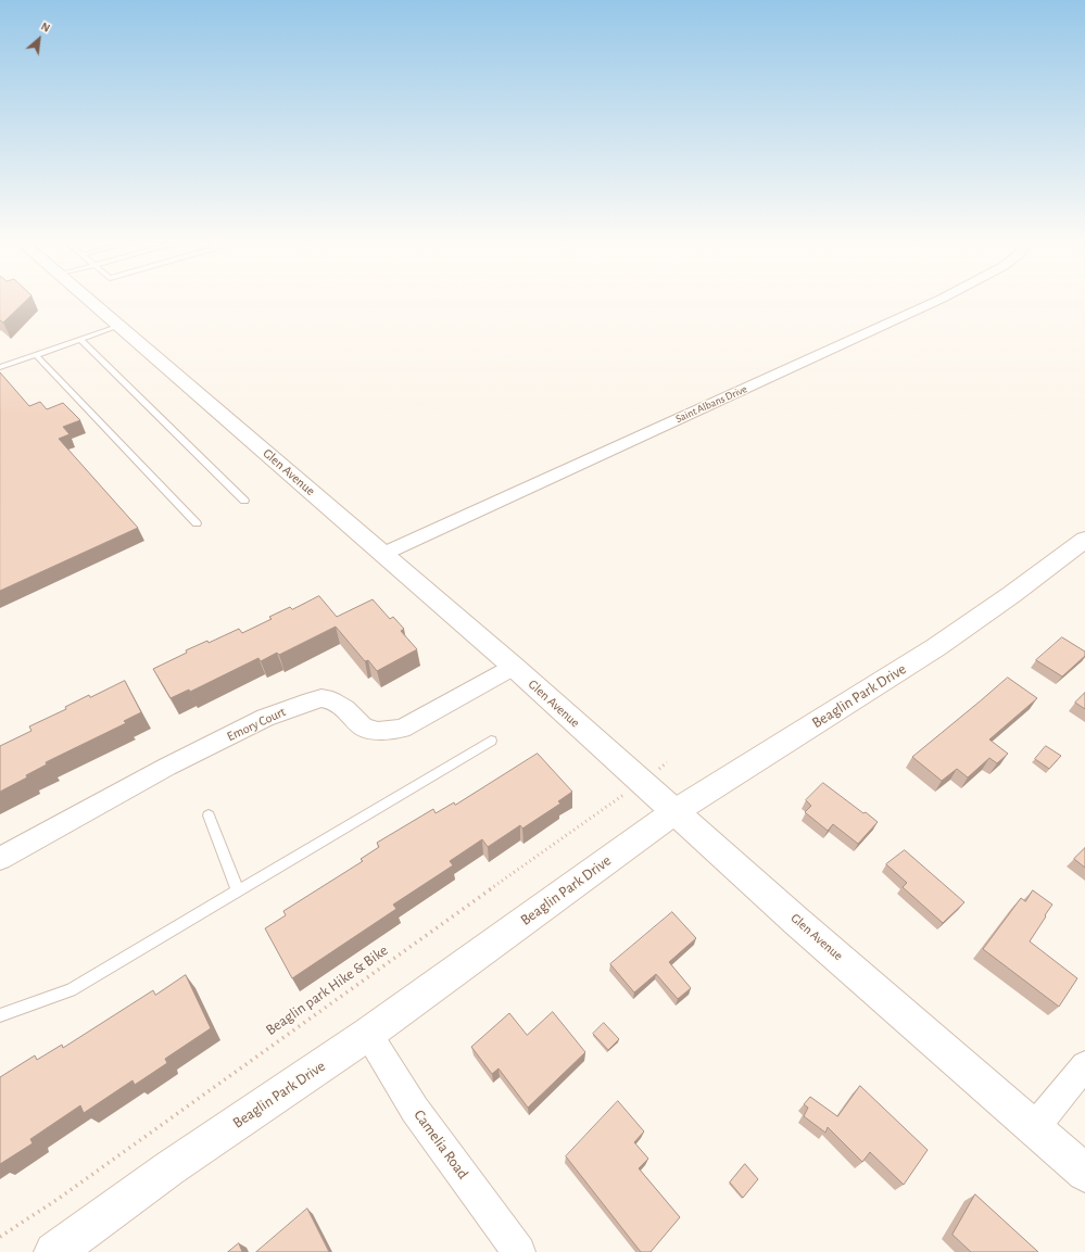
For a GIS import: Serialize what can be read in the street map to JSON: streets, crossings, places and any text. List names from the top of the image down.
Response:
{
  "streets": {
    "street": [
      "Saint Albans Drive",
      "Glen Avenue",
      "Beaglin Park Drive",
      "Emory Court",
      "Camelia Road"
    ],
    "path": ["Beaglin park Hike & Bike"]
  },
  "crossings": [
    ["Saint Albans Drive", "Glen Avenue"],
    ["Glen Avenue", "Beaglin Park Drive"],
    ["Glen Avenue", "Emory Court"],
    ["Glen Avenue", "Beaglin park Hike & Bike"],
    ["Beaglin Park Drive", "Camelia Road"]
  ],
  "north": "top right"
}
